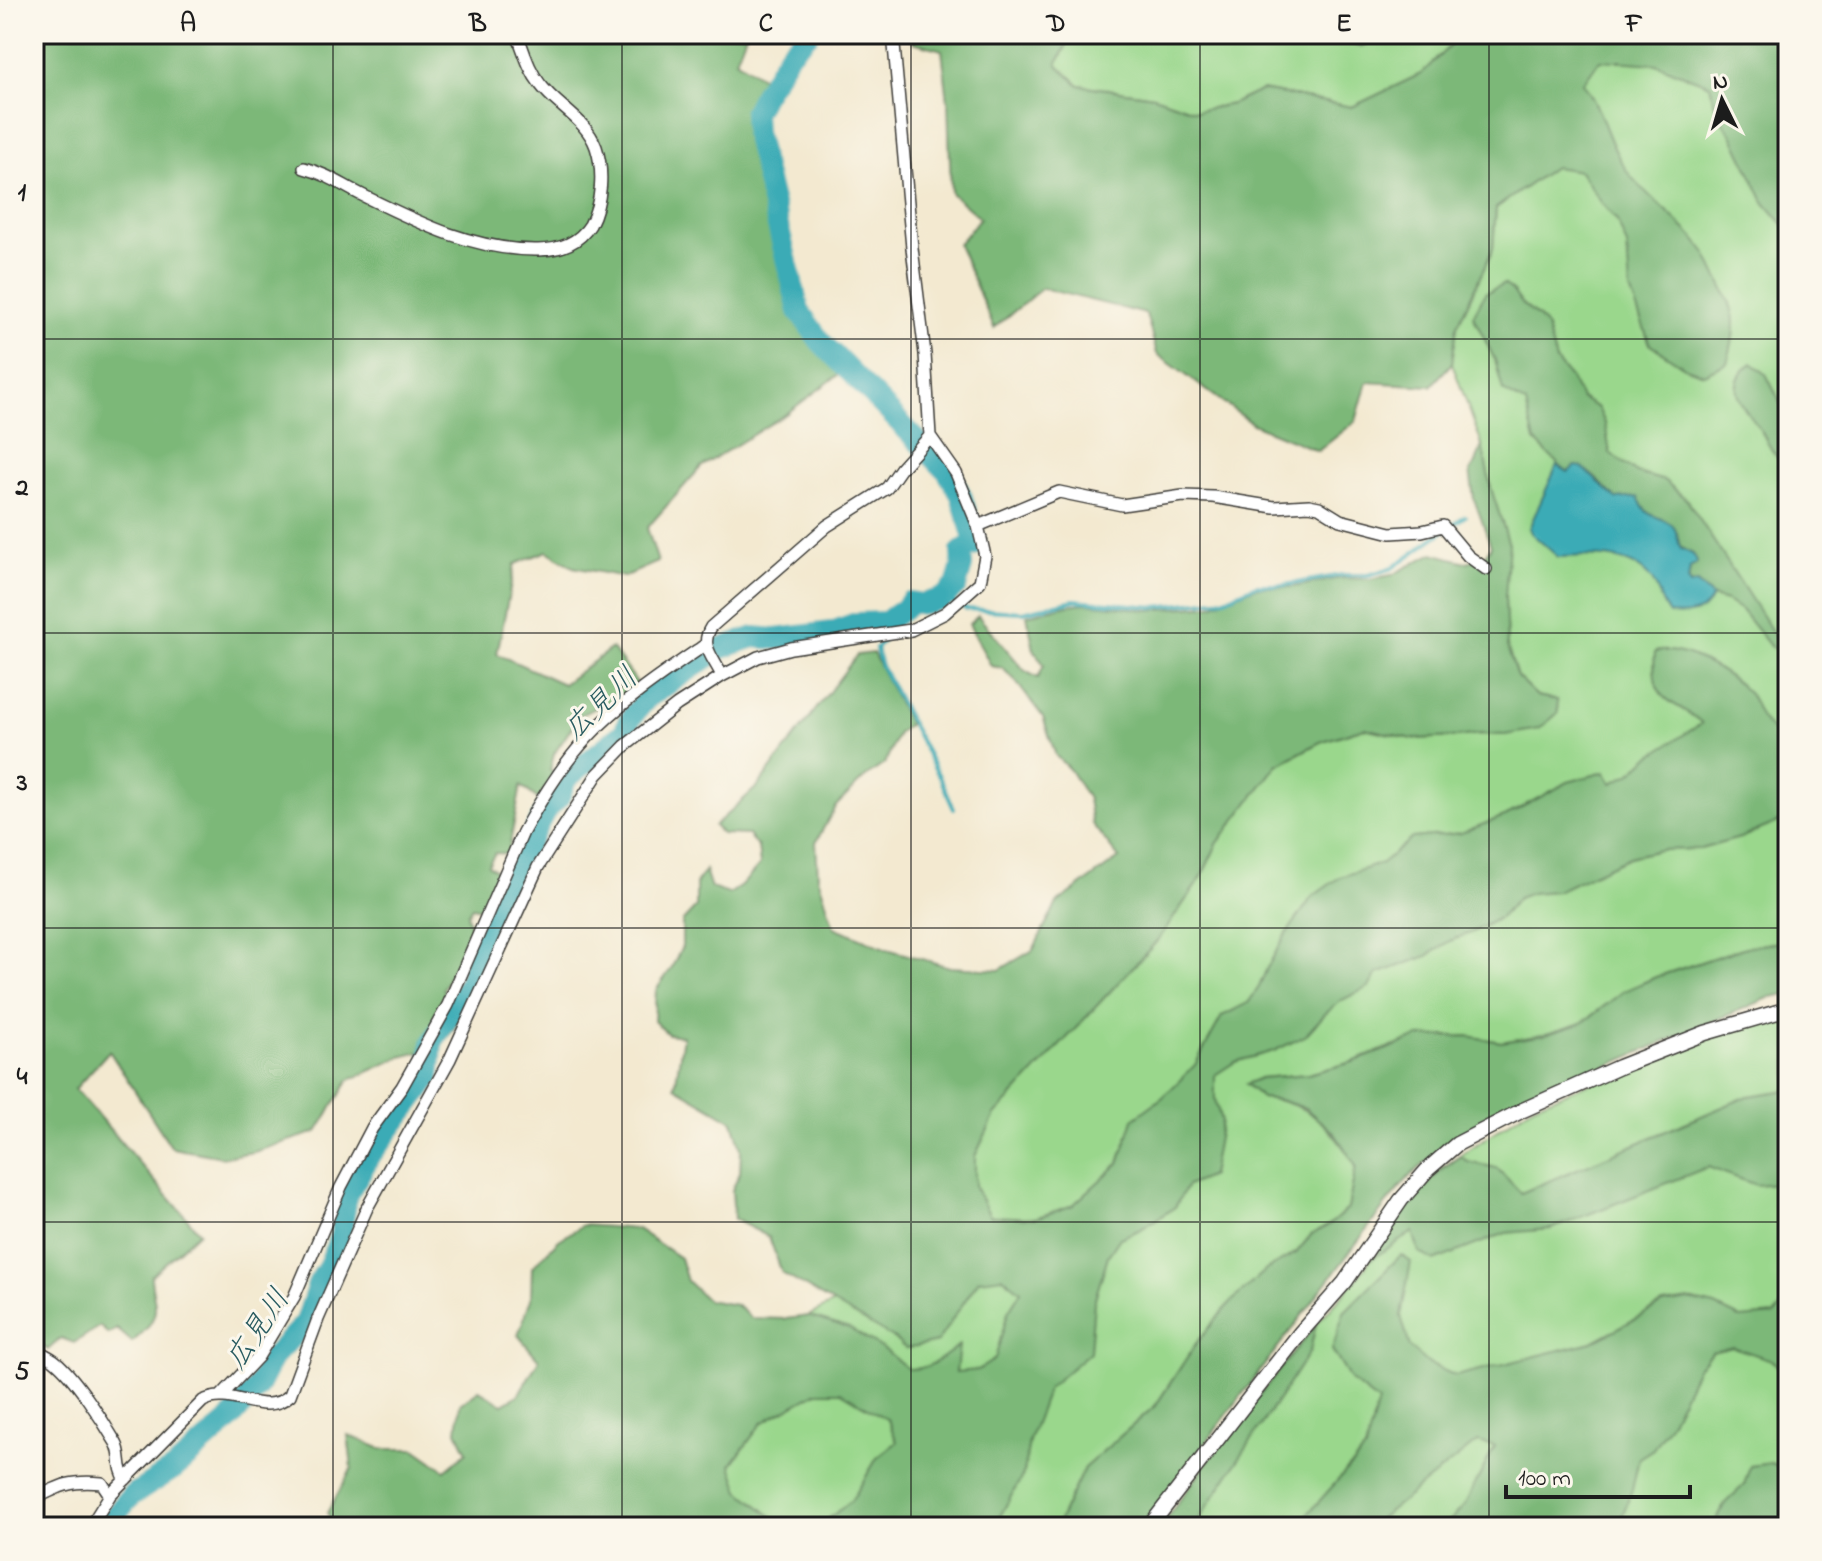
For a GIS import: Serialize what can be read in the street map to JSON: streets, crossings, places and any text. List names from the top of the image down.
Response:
{
  "water": ["広見川"],
  "scale_bar": "100 m",
  "north": "top",
  "grid": {
    "columns": [
      "A",
      "B",
      "C",
      "D",
      "E",
      "F"
    ],
    "rows": [
      "1",
      "2",
      "3",
      "4",
      "5"
    ]
  }
}
